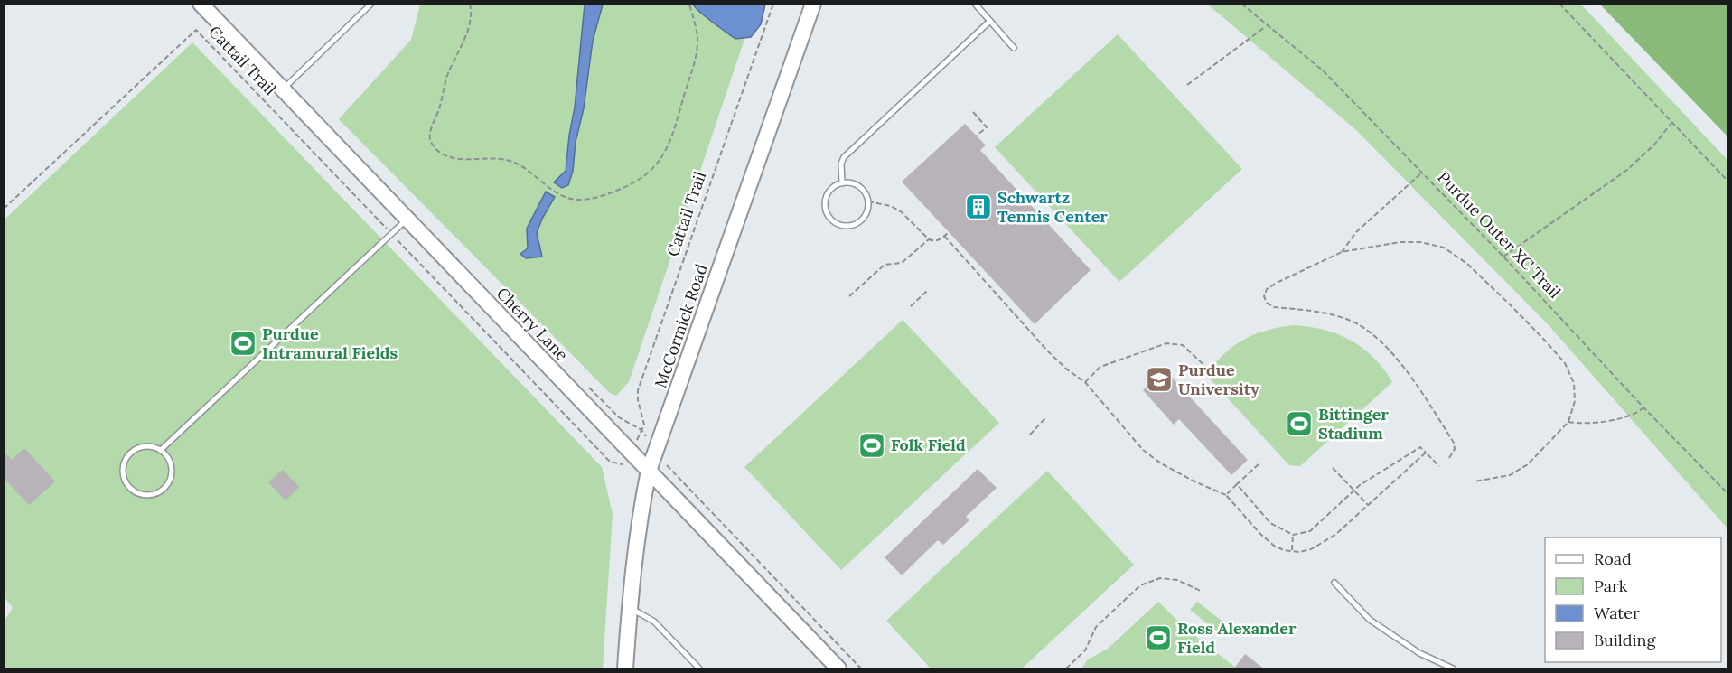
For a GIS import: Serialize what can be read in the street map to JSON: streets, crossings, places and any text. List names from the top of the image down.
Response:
{
  "streets": {
    "street": ["Cherry Lane", "McCormick Road"],
    "path": ["Cattail Trail", "Purdue Outer XC Trail"]
  },
  "crossings": [
    ["Cattail Trail", "McCormick Road"],
    ["Cherry Lane", "McCormick Road"]
  ],
  "places": {
    "building": ["Schwartz Tennis Center"],
    "sports": [
      "Purdue Intramural Fields",
      "Bittinger Stadium",
      "Folk Field",
      "Ross Alexander Field"
    ],
    "school or university": ["Purdue University"]
  },
  "legend": [
    "Road",
    "Park",
    "Water",
    "Building"
  ]
}
